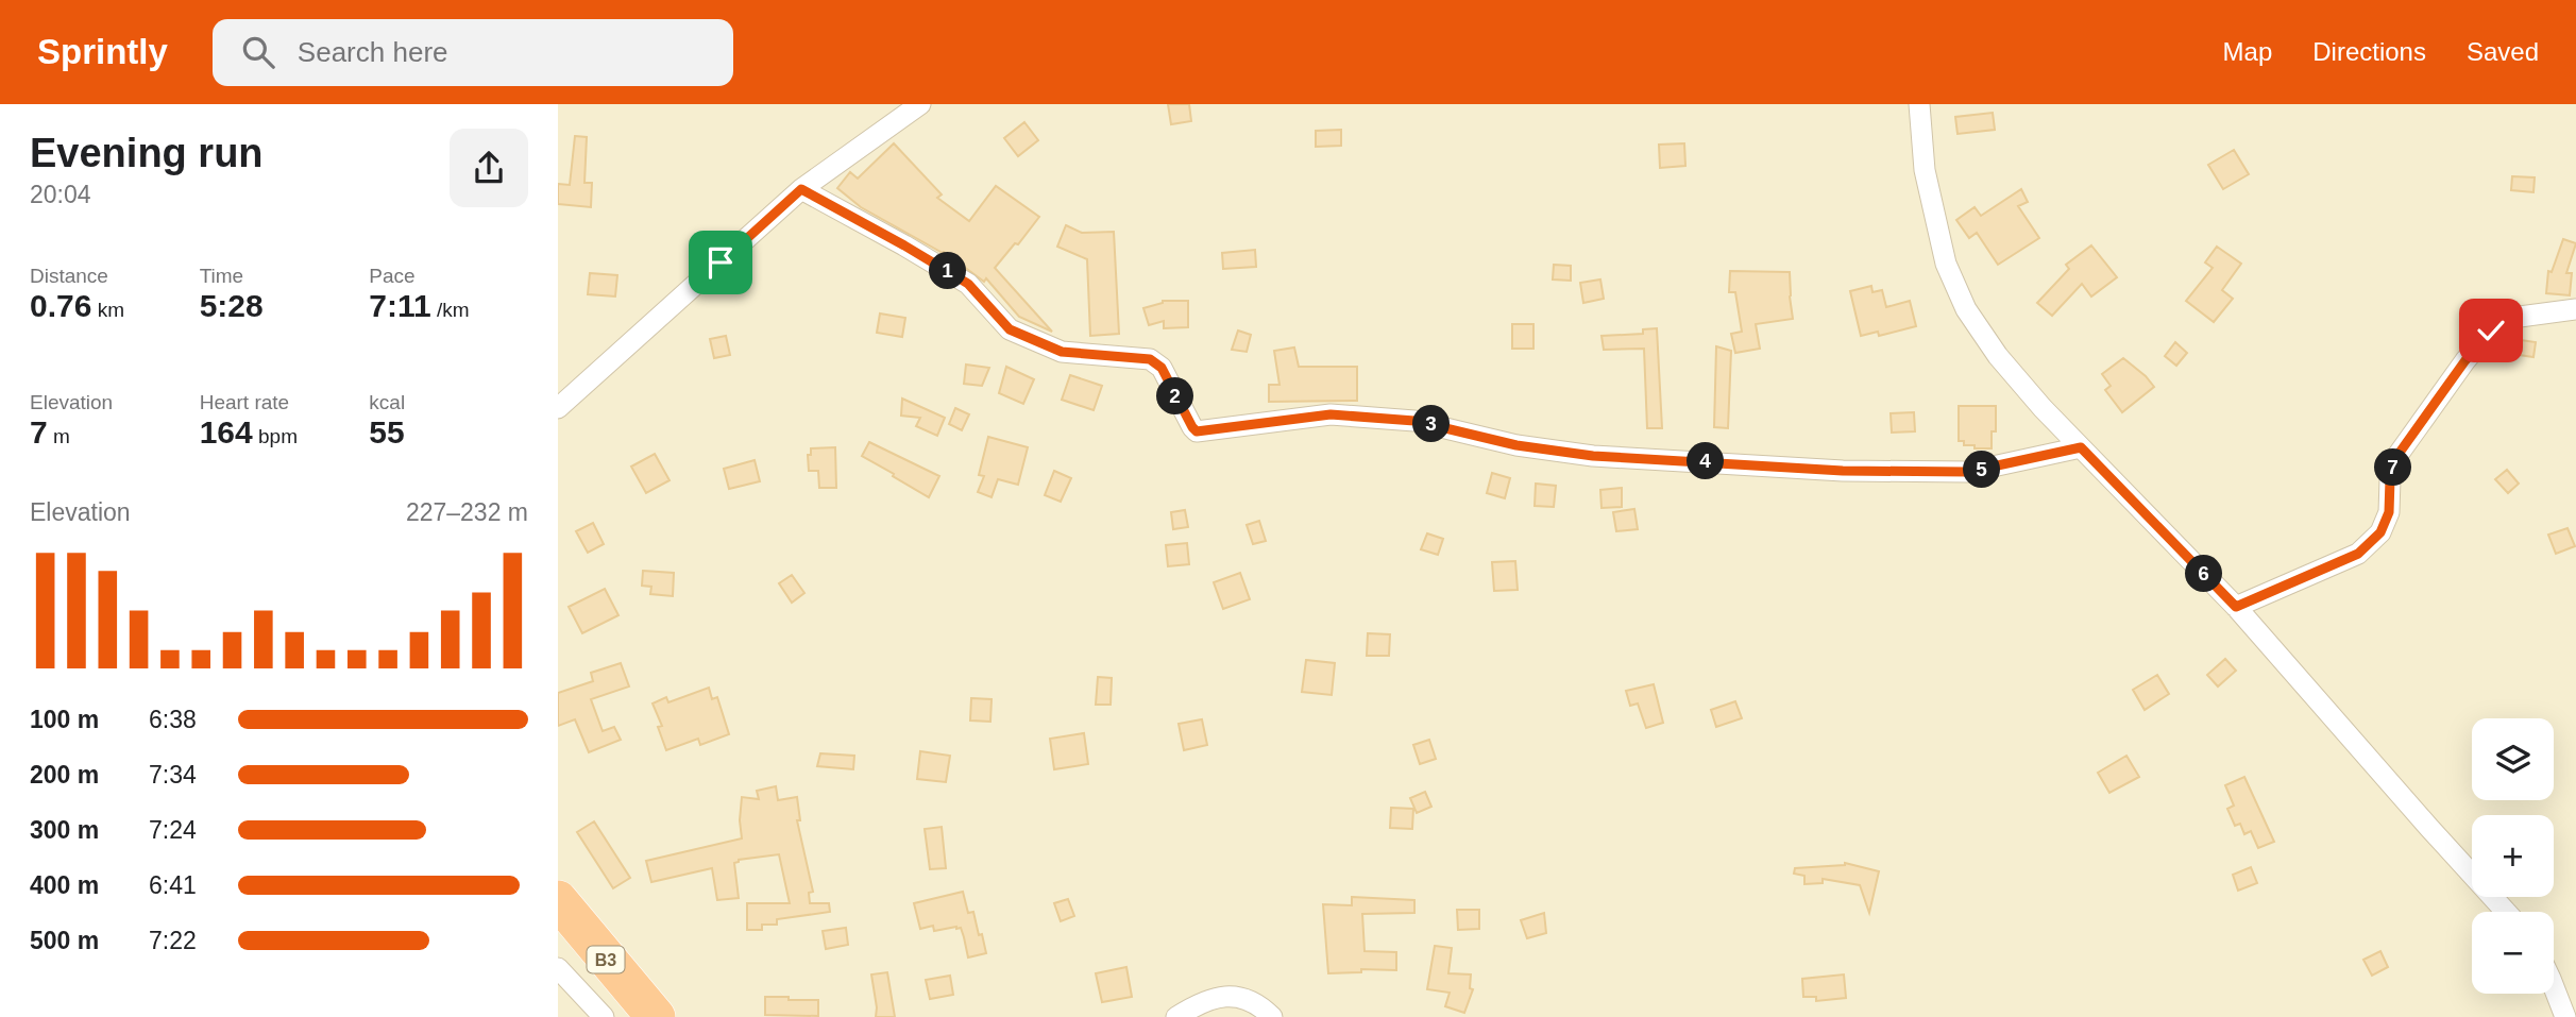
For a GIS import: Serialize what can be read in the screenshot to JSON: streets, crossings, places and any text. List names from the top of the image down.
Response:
{
  "streets": {
    "highway": ["B3"]
  },
  "page": {
    "header": "Sprintly",
    "search": "Search here",
    "nav": ["Map", "Directions", "Saved"],
    "heading": ["Evening run", "20:04"],
    "stats": [
      ["Distance", "0.76 km"],
      ["Time", "5:28"],
      ["Pace", "7:11 /km"],
      ["Elevation", "7 m"],
      ["Heart rate", "164 bpm"],
      ["kcal", "55"]
    ],
    "pins": [
      "1",
      "2",
      "3",
      "4",
      "7",
      "5",
      "6"
    ],
    "chart": ["Elevation", "227–232 m"],
    "list": [
      {
        "name": "100 m",
        "note": "6:38"
      },
      {
        "name": "200 m",
        "note": "7:34"
      },
      {
        "name": "300 m",
        "note": "7:24"
      },
      {
        "name": "400 m",
        "note": "6:41"
      },
      {
        "name": "500 m",
        "note": "7:22"
      }
    ],
    "map_buttons": ["+", "−"]
  }
}
